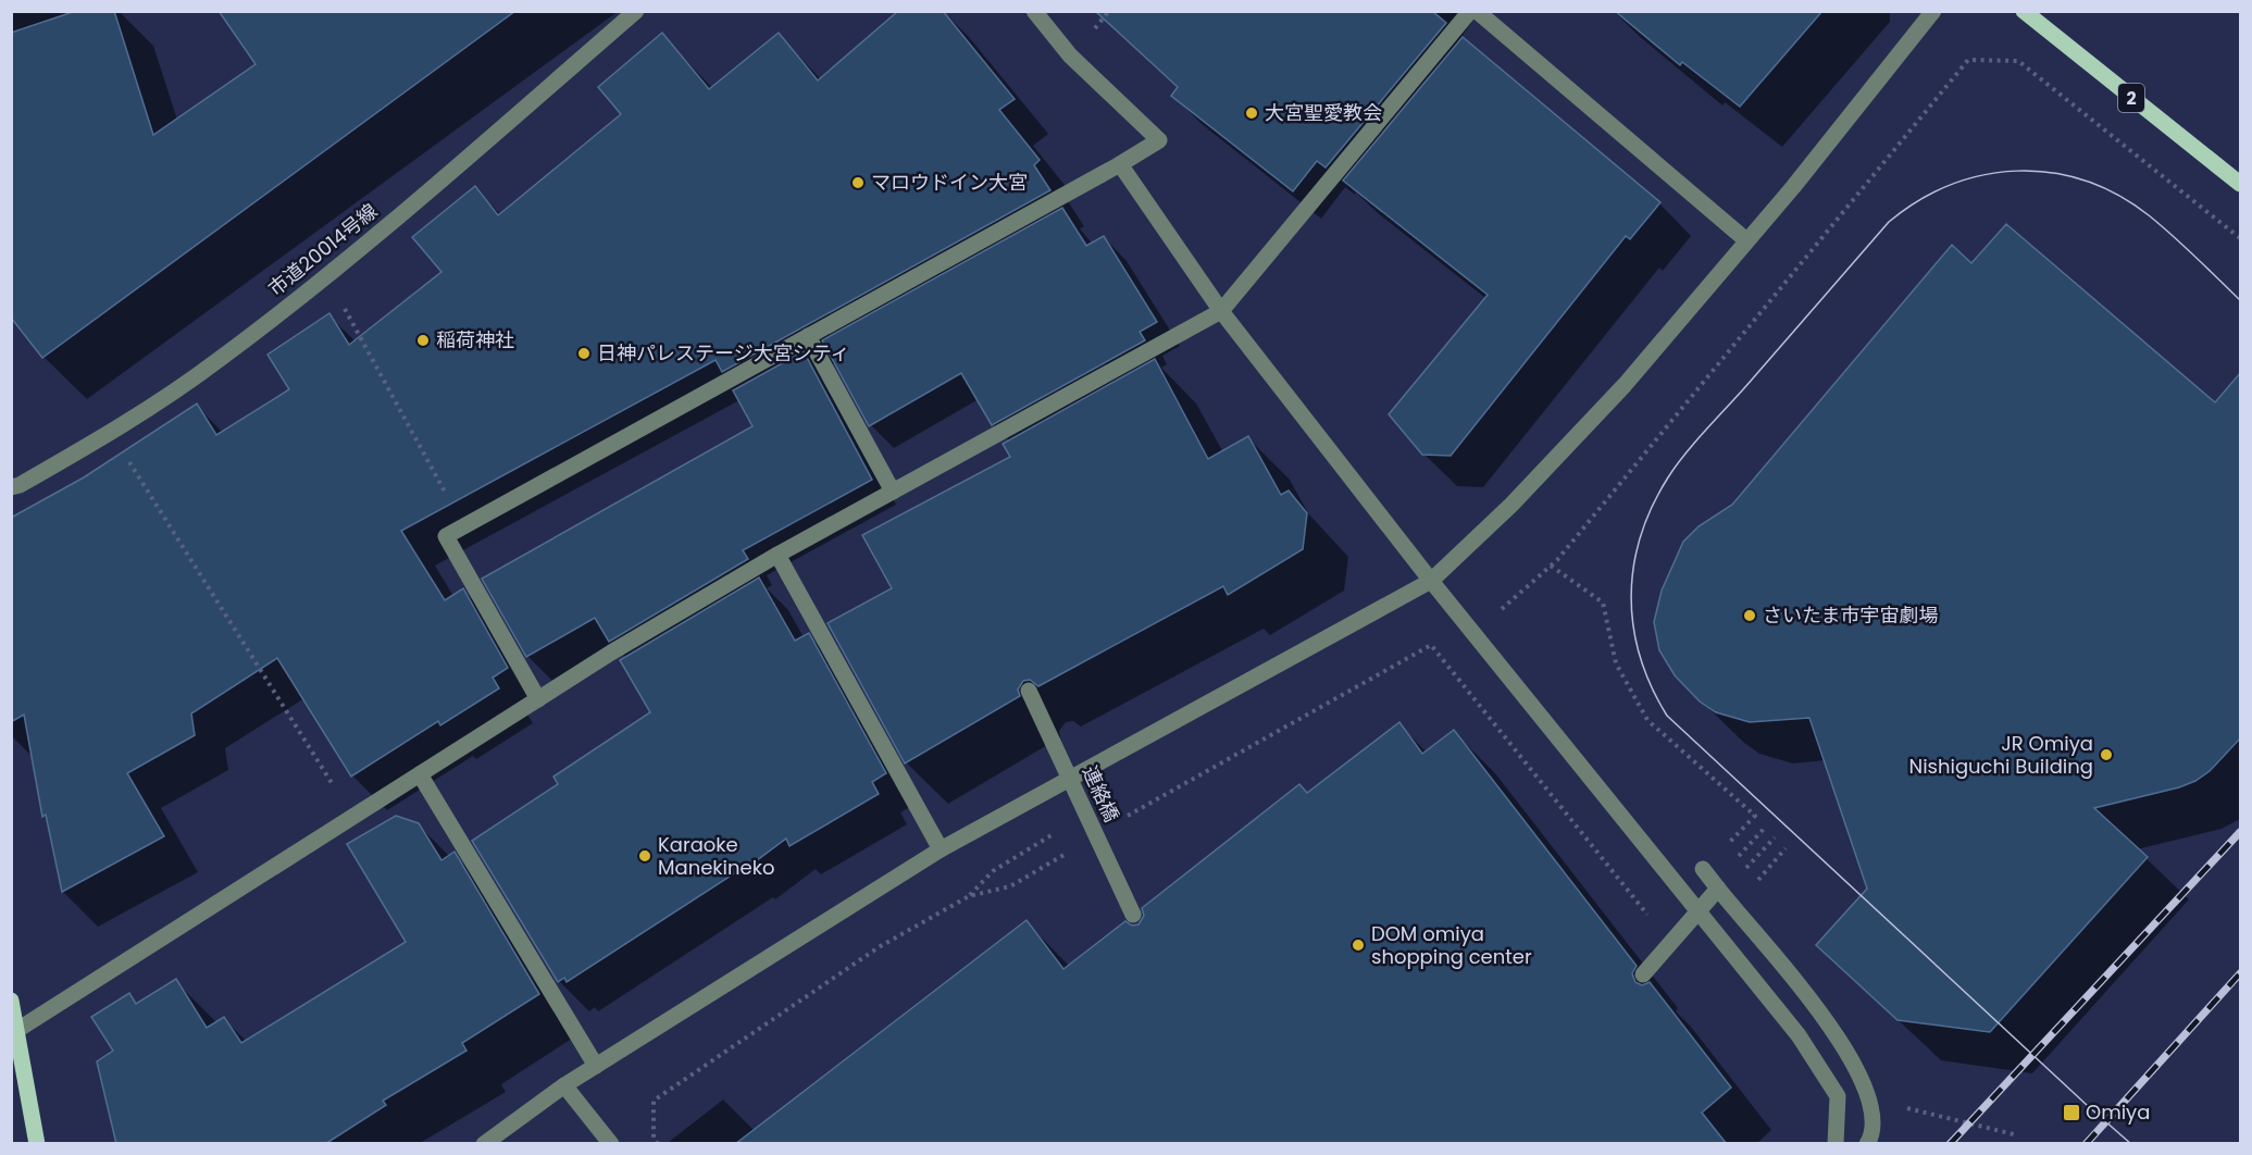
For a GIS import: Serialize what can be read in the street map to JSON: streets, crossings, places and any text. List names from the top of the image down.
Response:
{
  "streets": {
    "main road": ["2"],
    "street": ["市道20014号線", "連絡橋"]
  },
  "places": {
    "other": [
      "大宮聖愛教会",
      "マロウドイン大宮",
      "稲荷神社",
      "日神パレステージ大宮シティ",
      "さいたま市宇宙劇場",
      "JR Omiya Nishiguchi Building",
      "Karaoke Manekineko",
      "DOM omiya shopping center"
    ],
    "transit": ["Omiya"]
  }
}
